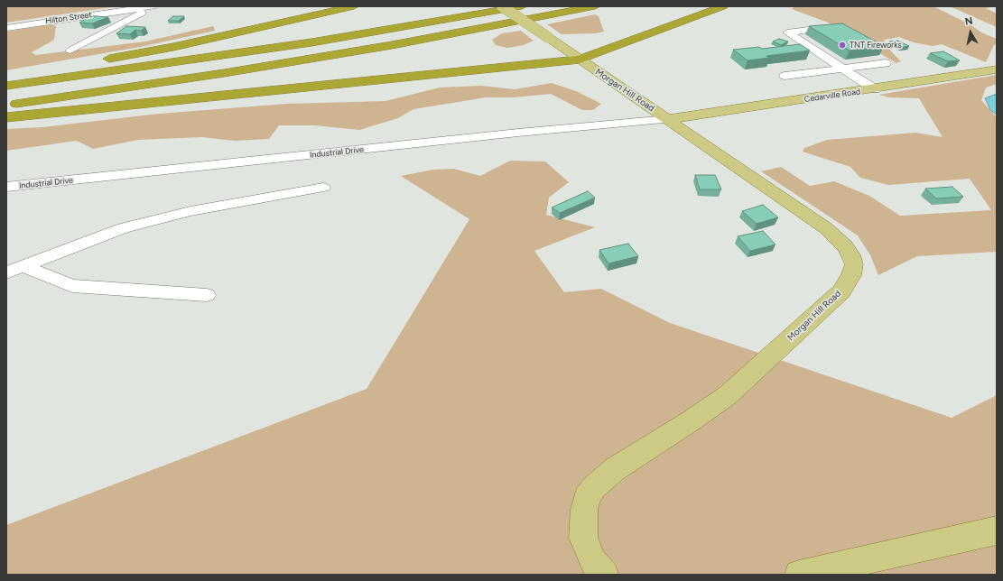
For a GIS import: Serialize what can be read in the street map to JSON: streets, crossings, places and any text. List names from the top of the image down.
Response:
{
  "streets": {
    "main road": ["Morgan Hill Road", "Cedarville Road"],
    "street": ["Hilton Street", "Industrial Drive"]
  },
  "crossings": [
    ["Morgan Hill Road", "Cedarville Road"],
    ["Morgan Hill Road", "Industrial Drive"],
    ["Cedarville Road", "Industrial Drive"]
  ],
  "places": ["TNT Fireworks"],
  "north": "top"
}
